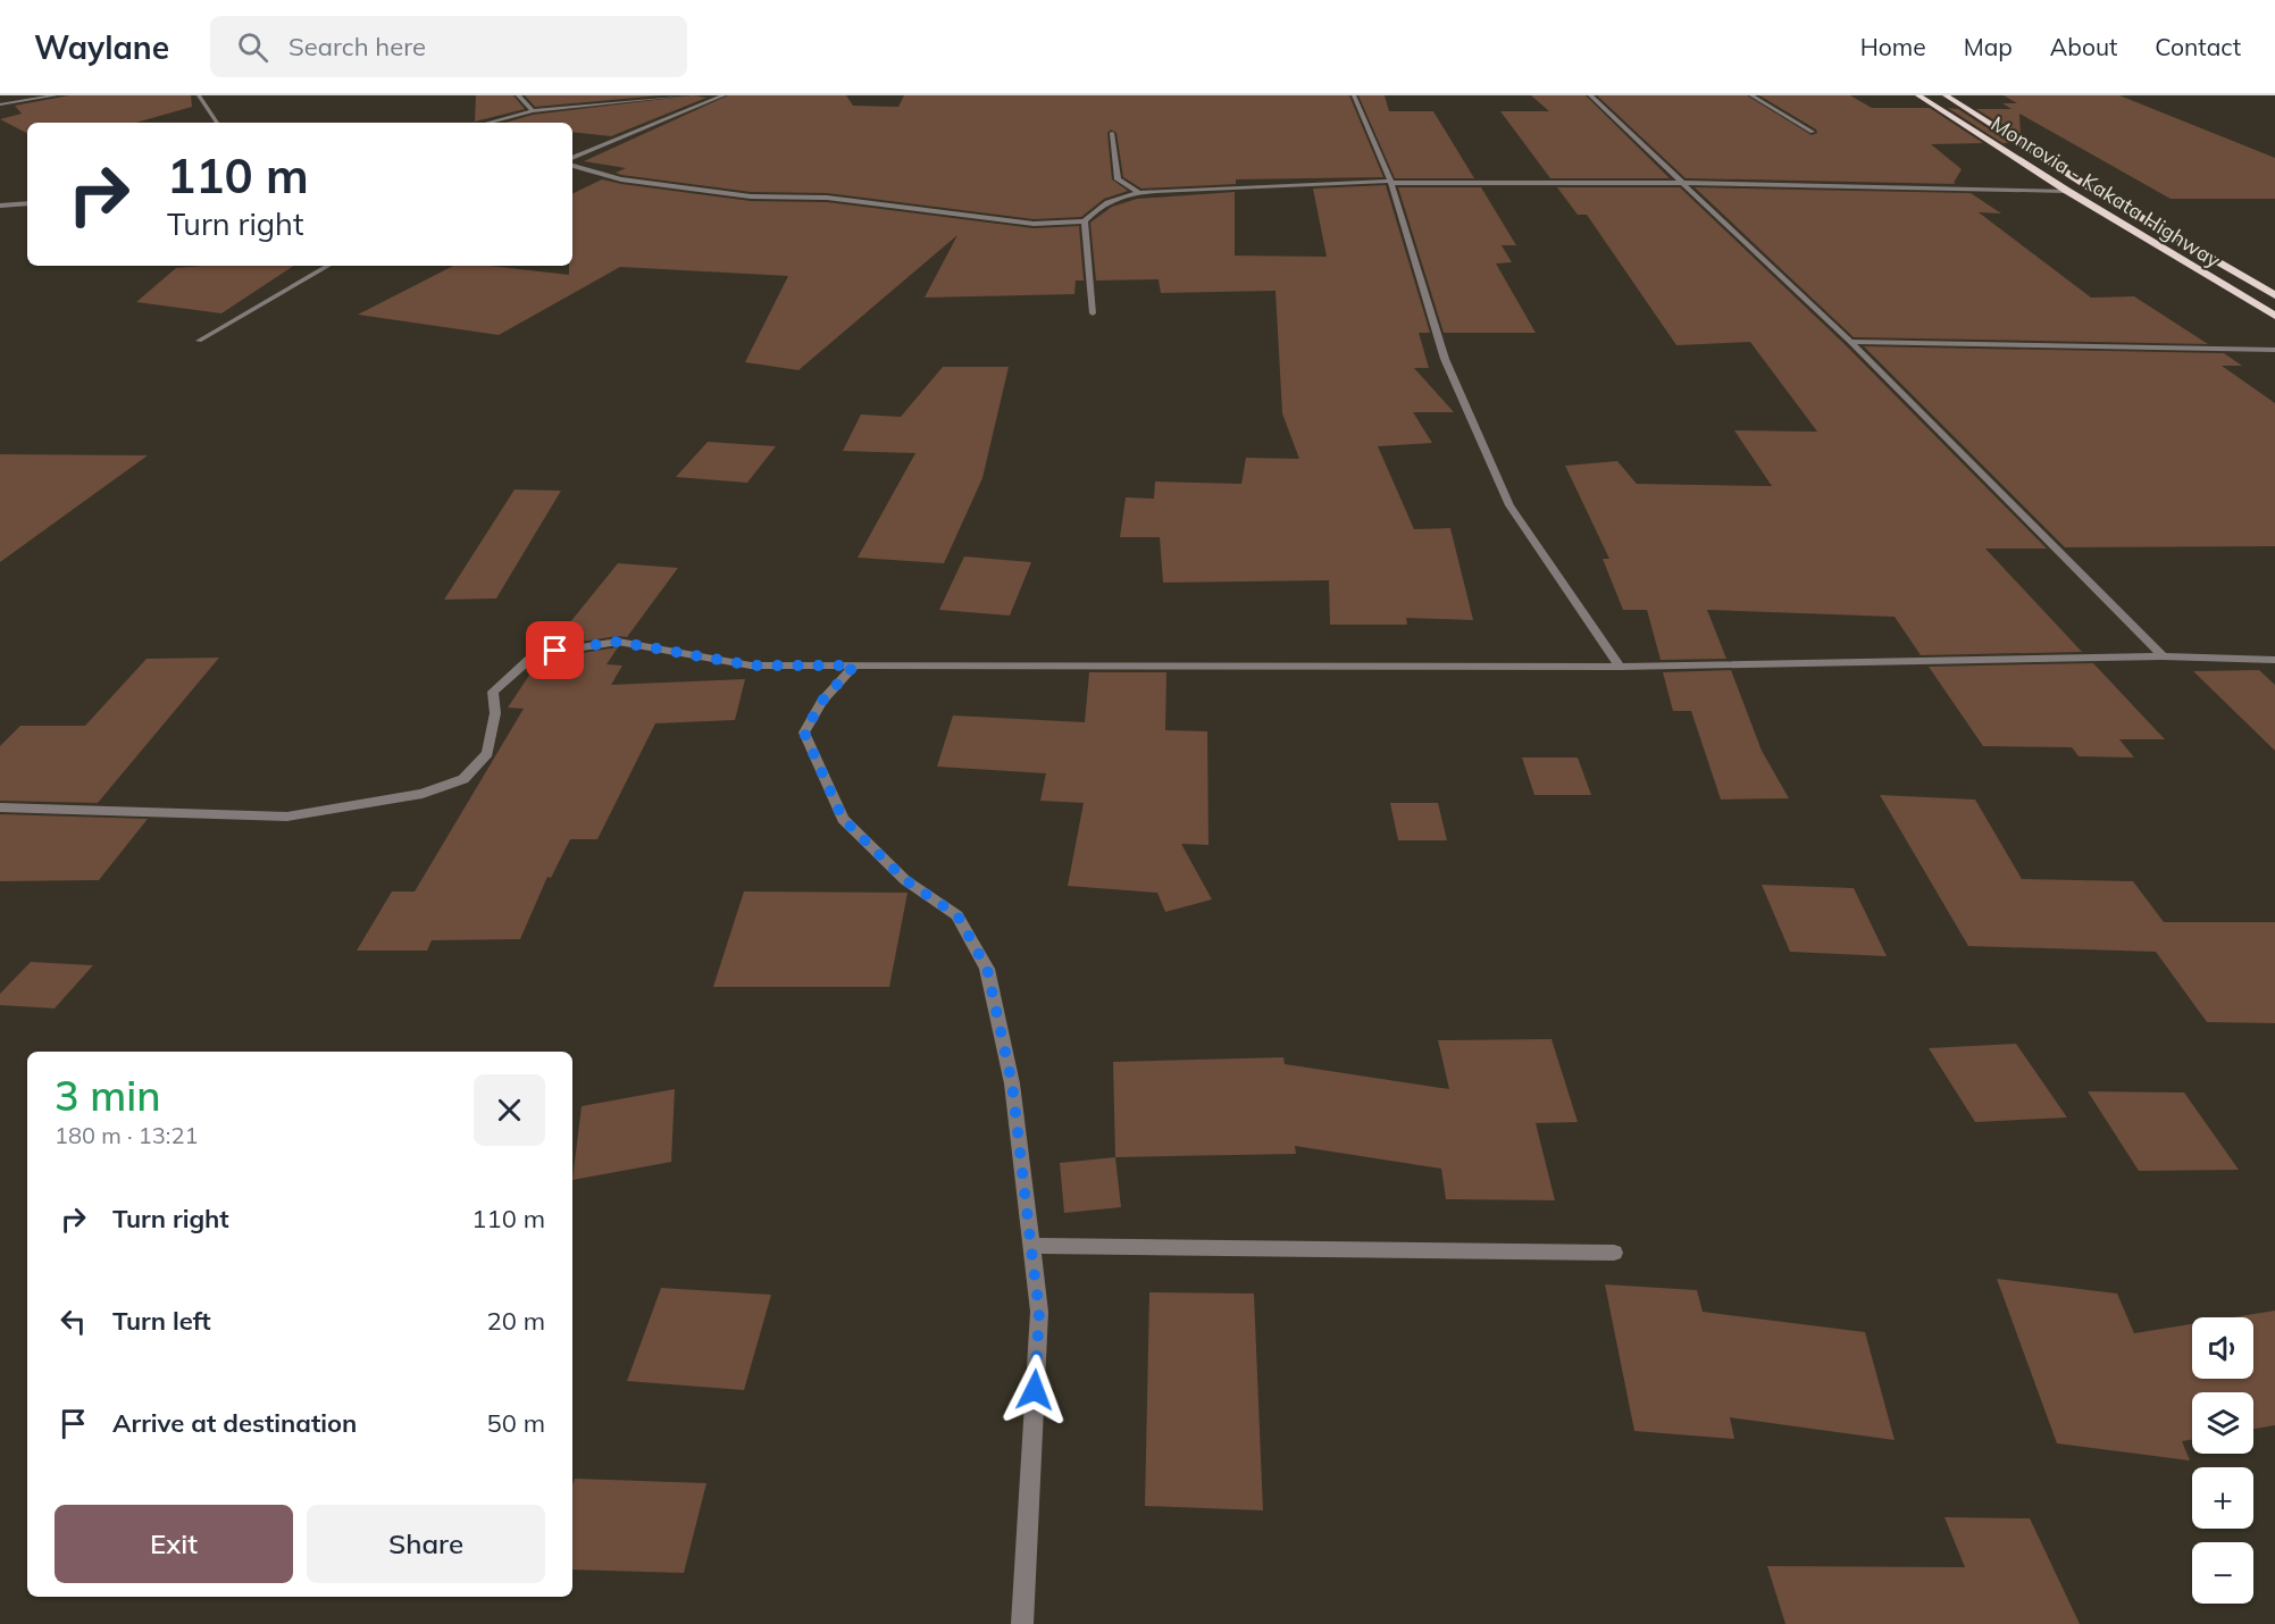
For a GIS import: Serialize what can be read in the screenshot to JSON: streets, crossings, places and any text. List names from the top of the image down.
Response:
{
  "streets": {
    "highway": ["Monrovia - Kakata Highway"]
  },
  "page": {
    "header": "Waylane",
    "search": "Search here",
    "nav": [
      "Home",
      "Map",
      "About",
      "Contact"
    ],
    "turn": ["110 m", "Turn right"],
    "heading": ["3 min", "180 m · 13:21"],
    "list": [
      {
        "name": "Turn right",
        "value": "110 m"
      },
      {
        "name": "Turn left",
        "value": "20 m"
      },
      {
        "name": "Arrive at destination",
        "value": "50 m"
      }
    ],
    "map_buttons": ["+", "−"],
    "buttons": ["Exit", "Share"]
  }
}
